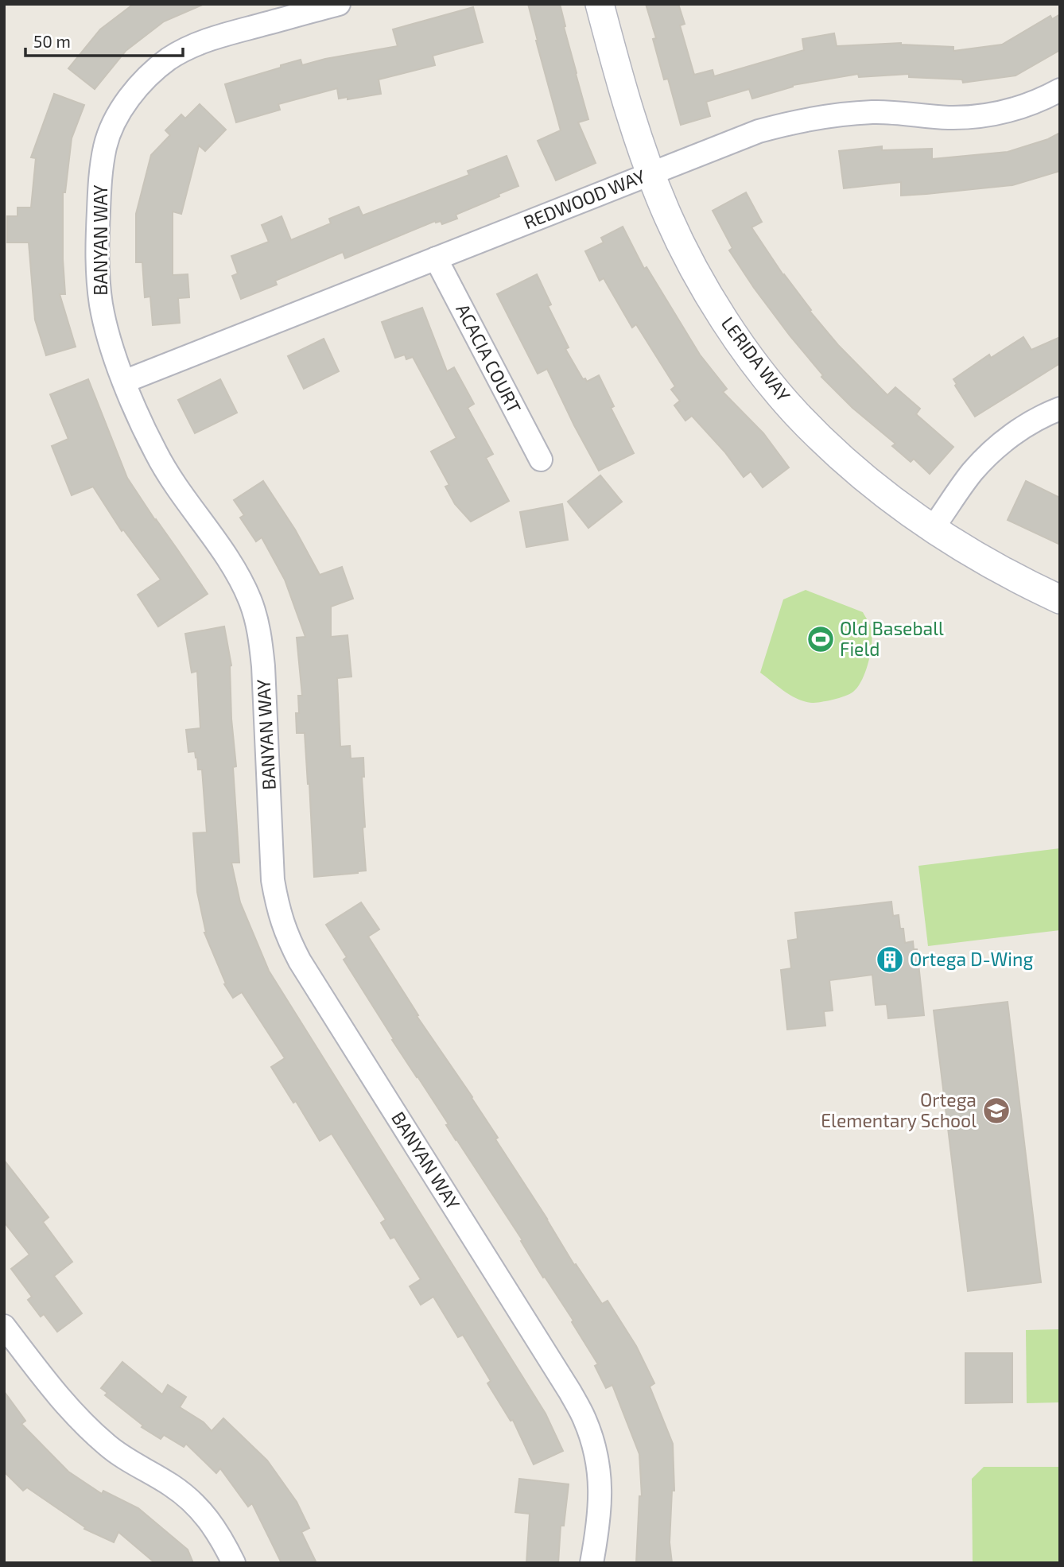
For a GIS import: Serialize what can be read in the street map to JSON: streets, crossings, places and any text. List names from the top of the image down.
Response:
{
  "streets": {
    "street": [
      "REDWOOD WAY",
      "BANYAN WAY",
      "ACACIA COURT",
      "LERIDA WAY"
    ]
  },
  "crossings": [
    ["REDWOOD WAY", "BANYAN WAY"],
    ["REDWOOD WAY", "ACACIA COURT"],
    ["REDWOOD WAY", "LERIDA WAY"]
  ],
  "places": {
    "sports": ["Old Baseball Field"],
    "building": ["Ortega D-Wing"],
    "school or university": ["Ortega Elementary School"]
  },
  "scale_bar": "50 m"
}
